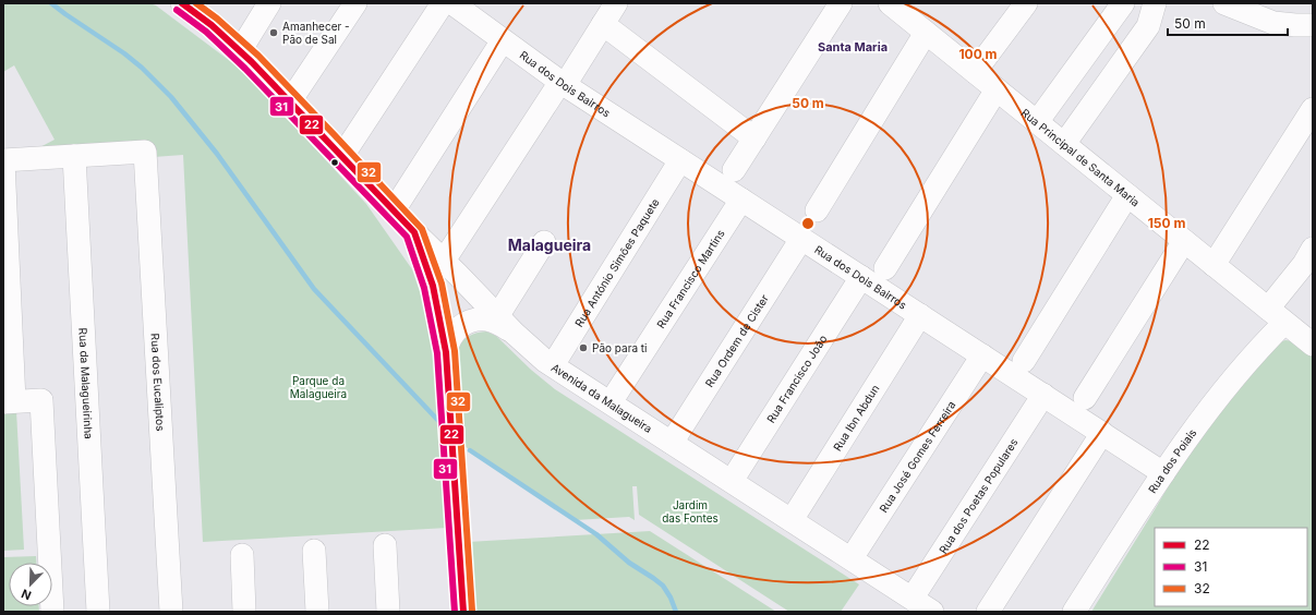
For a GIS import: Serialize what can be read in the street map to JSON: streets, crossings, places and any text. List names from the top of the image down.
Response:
{
  "streets": {
    "street": [
      "Rua dos Dois Bairros",
      "Rua Principal de Santa Maria",
      "Rua António Simões Paquete",
      "Rua Francisco Martins",
      "Rua Ordem de Cister",
      "Rua Francisco João",
      "Rua dos Eucaliptos",
      "Rua da Malagueirinha",
      "Avenida da Malagueira",
      "Rua Ibn Abdun",
      "Rua José Gomes Ferreira",
      "Rua dos Poiais",
      "Rua dos Poetas Populares"
    ]
  },
  "crossings": [
    ["Rua dos Dois Bairros", "Rua António Simões Paquete"],
    ["Rua dos Dois Bairros", "Rua Francisco Martins"],
    ["Rua dos Dois Bairros", "Rua Ordem de Cister"],
    ["Rua dos Dois Bairros", "Rua Francisco João"],
    ["Rua dos Dois Bairros", "Rua Ibn Abdun"],
    ["Rua dos Dois Bairros", "Rua José Gomes Ferreira"],
    ["Rua dos Dois Bairros", "Rua dos Poiais"],
    ["Rua dos Dois Bairros", "Rua dos Poetas Populares"],
    ["Rua Principal de Santa Maria", "Rua dos Poiais"],
    ["Rua António Simões Paquete", "Avenida da Malagueira"],
    ["Rua Francisco Martins", "Avenida da Malagueira"],
    ["Rua Ordem de Cister", "Avenida da Malagueira"],
    ["Rua Francisco João", "Avenida da Malagueira"],
    ["Rua dos Eucaliptos", "Rua da Malagueirinha"],
    ["Avenida da Malagueira", "Rua Ibn Abdun"],
    ["Avenida da Malagueira", "Rua José Gomes Ferreira"],
    ["Avenida da Malagueira", "Rua dos Poetas Populares"]
  ],
  "districts": ["Santa Maria", "Malagueira"],
  "parks": ["Parque da Malagueira", "Jardim das Fontes"],
  "places": ["Amanhecer - Pão de Sal", "Pão para ti"],
  "lines": ["transit line 22", "transit line 32", "transit line 31"],
  "legend": ["22", "31", "32"],
  "scale_bar": "50 m",
  "north": "bottom left",
  "rings": ["100 m", "50 m", "150 m"]
}
